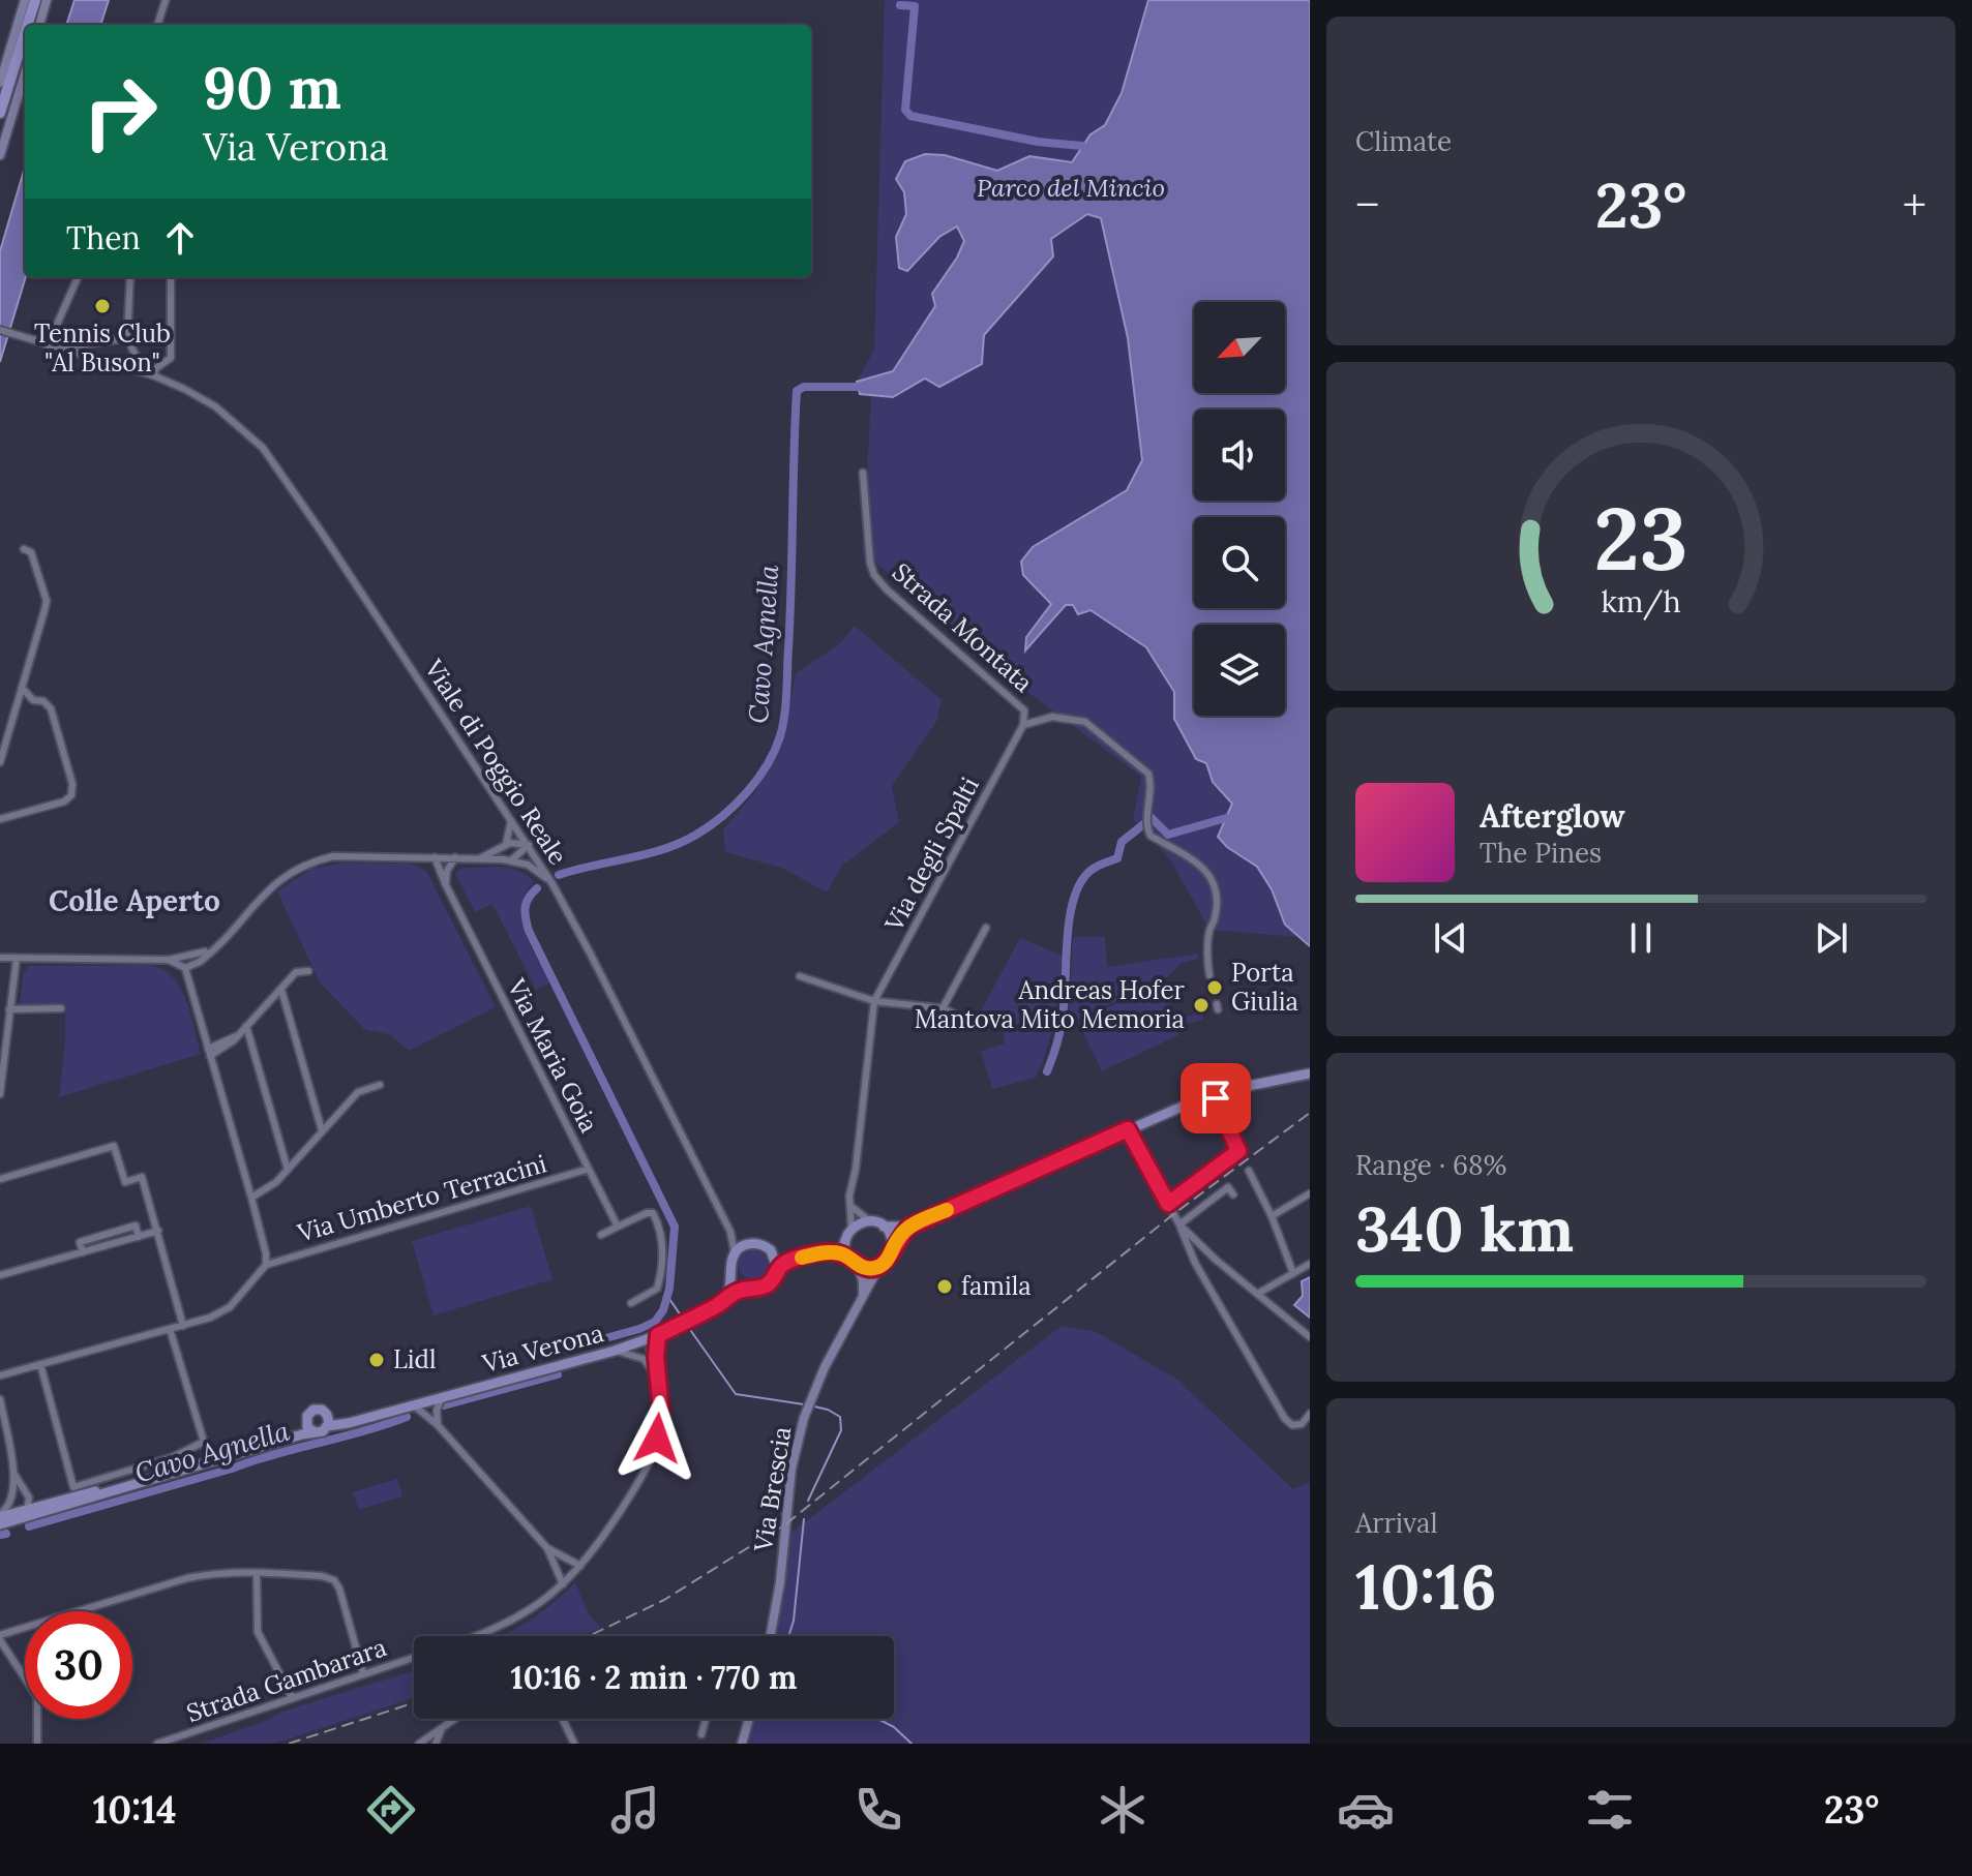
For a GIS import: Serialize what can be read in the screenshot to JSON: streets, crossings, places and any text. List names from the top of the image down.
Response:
{
  "streets": {
    "main road": ["Via Verona", "Via Brescia"],
    "street": [
      "Strada Montata",
      "Viale di Poggio Reale",
      "Via degli Spalti",
      "Via Maria Goia",
      "Via Umberto Terracini",
      "Strada Gambarara"
    ]
  },
  "crossings": [
    ["Strada Montata", "Via degli Spalti"],
    ["Viale di Poggio Reale", "Via Verona"],
    ["Via degli Spalti", "Via Brescia"],
    ["Via Maria Goia", "Via Umberto Terracini"]
  ],
  "districts": ["Colle Aperto"],
  "water": ["Cavo Agnella"],
  "parks": ["Parco del Mincio"],
  "places": [
    "Tennis Club \"Al Buson\"",
    "Porta Giulia",
    "Andreas Hofer Mantova Mito Memoria",
    "famila",
    "Lidl"
  ],
  "north": "bottom left",
  "page": {
    "tile": [
      "Climate",
      ["Range · 68%", "340 km"],
      ["Arrival", "10:16"]
    ],
    "turn": ["90 m", "Via Verona"],
    "heat": ["−", "23°", "+"],
    "then": "Then",
    "song": ["Afterglow", "The Pines"],
    "limit": "30",
    "trip": "10:16 · 2 min · 770 m",
    "tabs": ["10:14", "23°"],
    "gauge": ["23", "km/h"]
  }
}
